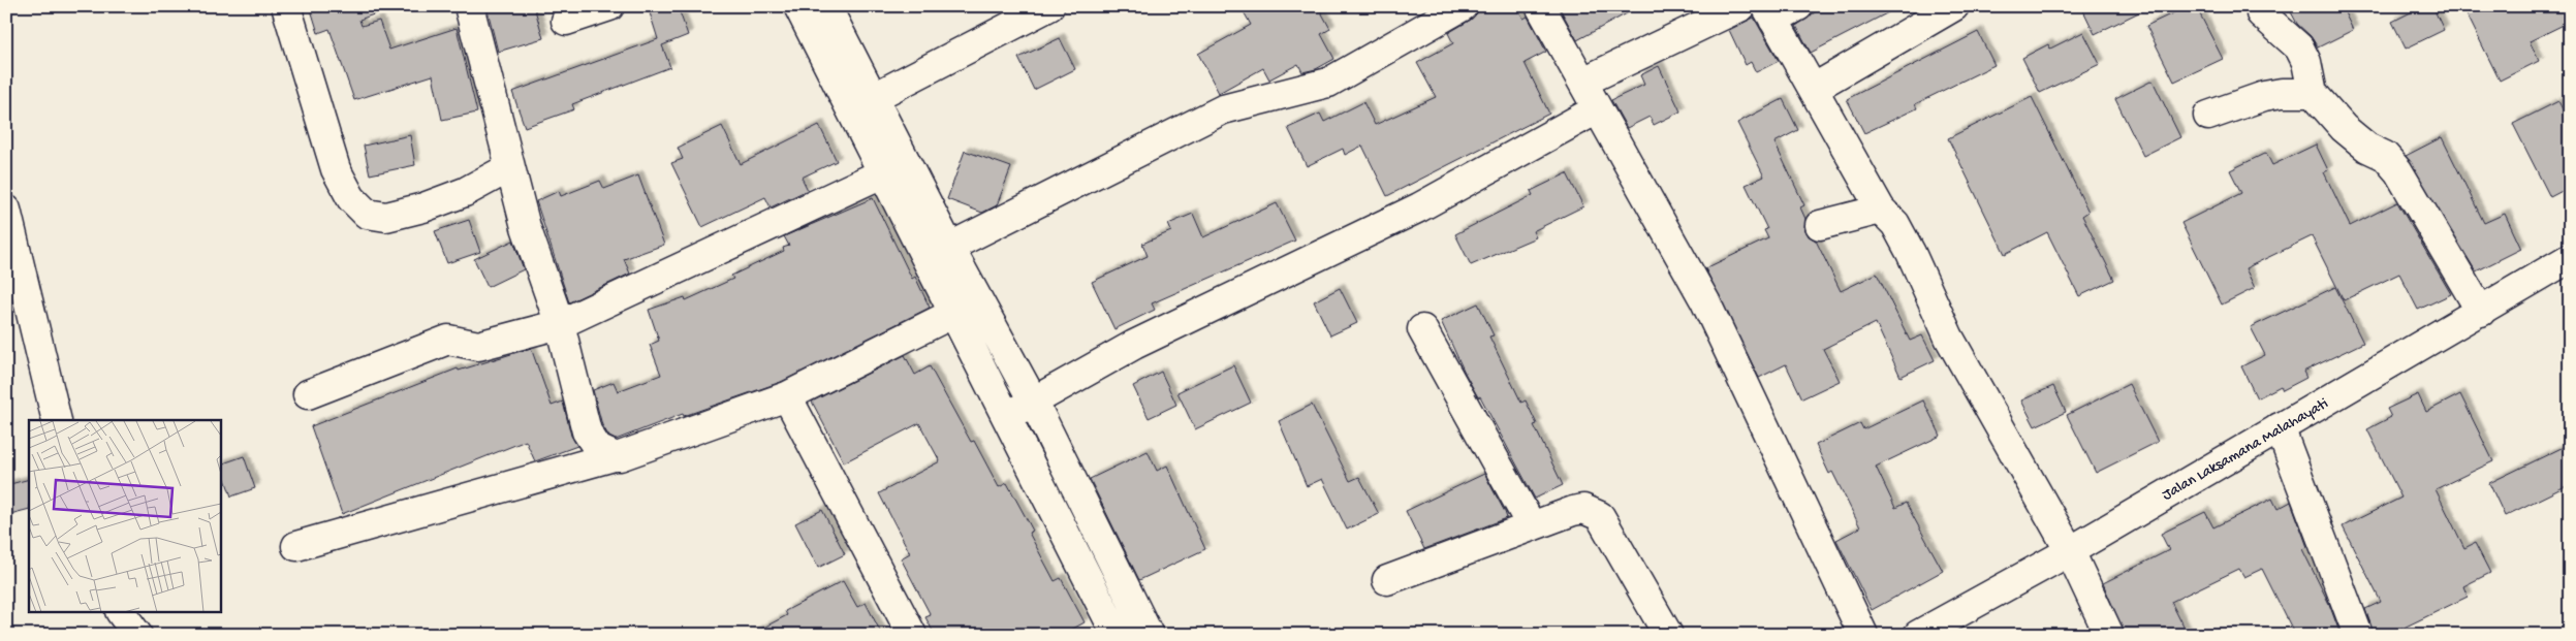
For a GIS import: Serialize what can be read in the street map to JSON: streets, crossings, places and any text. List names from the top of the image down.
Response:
{
  "streets": {
    "main road": ["Jalan Laksamana Malahayati"]
  }
}
